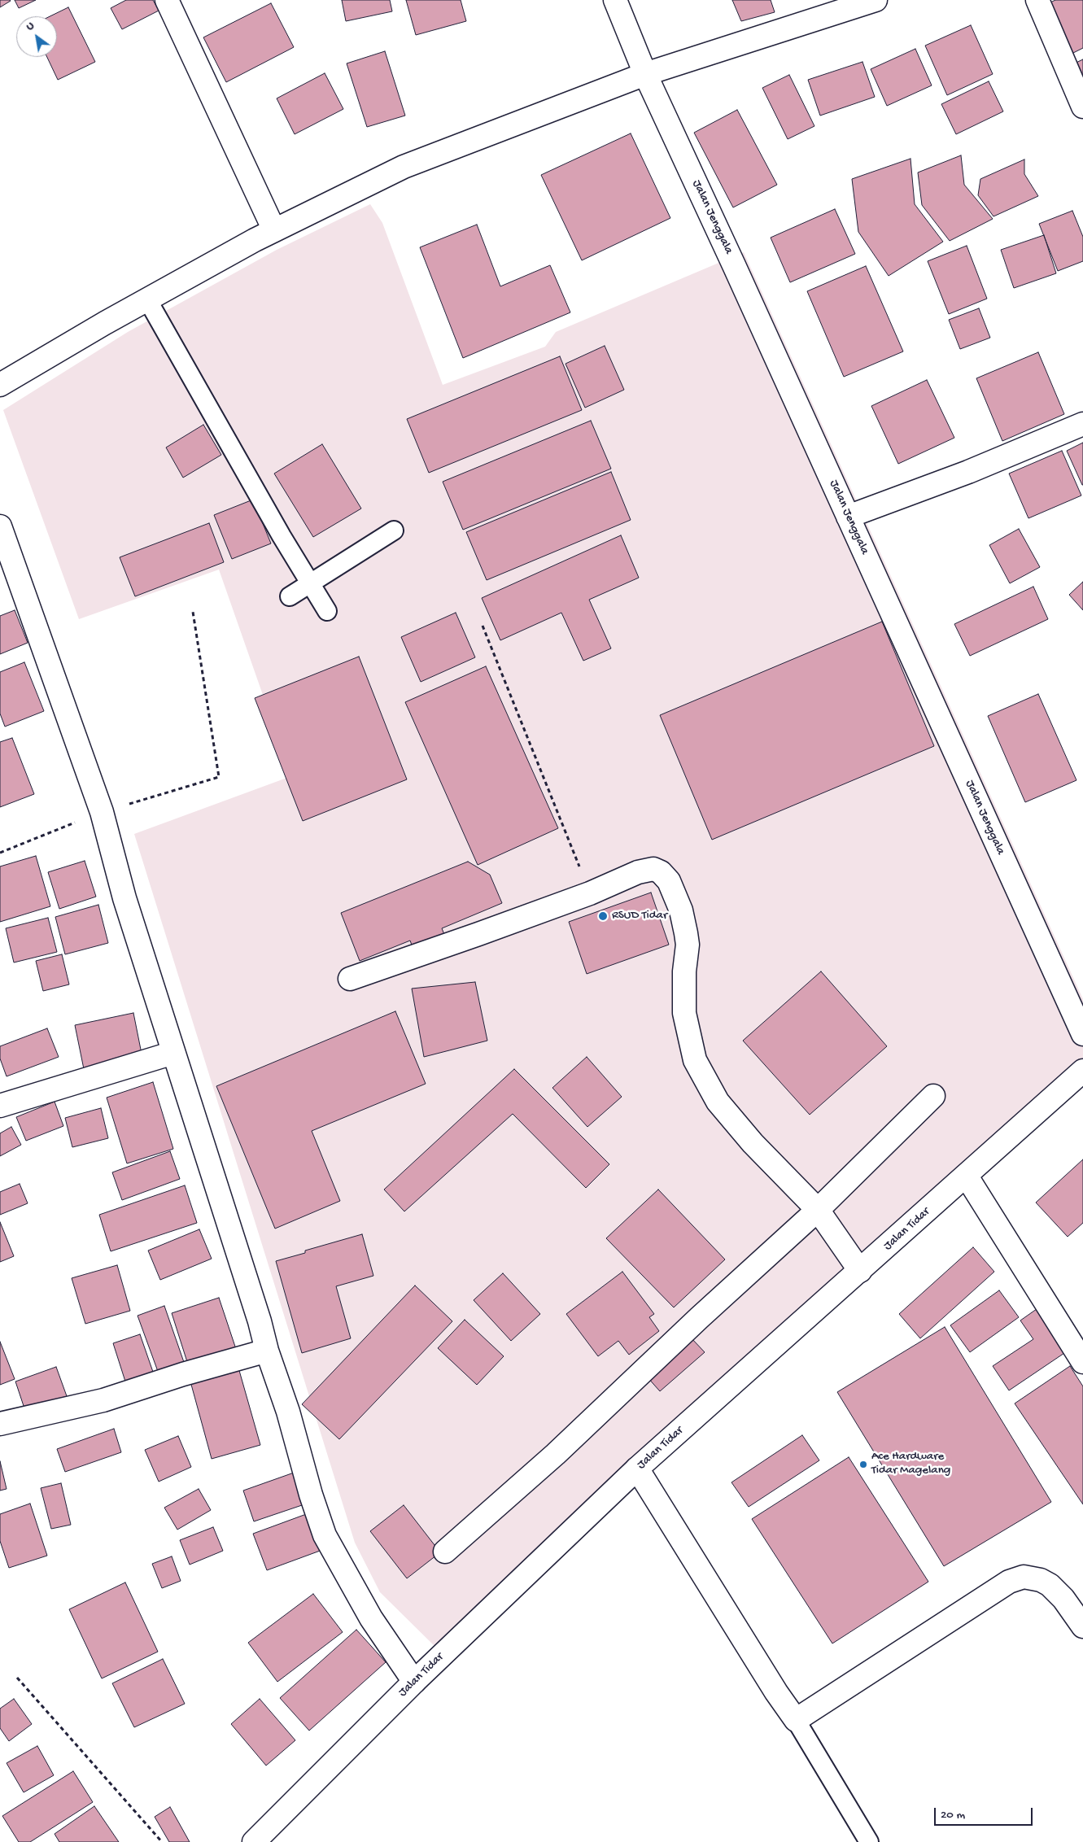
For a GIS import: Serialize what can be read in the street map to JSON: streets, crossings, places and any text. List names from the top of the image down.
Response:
{
  "streets": {
    "street": ["Jalan Jenggala", "Jalan Tidar"]
  },
  "places": ["RSUD Tidar", "Ace Hardware Tidar Magelang"],
  "scale_bar": "20 m",
  "north": "top left"
}
